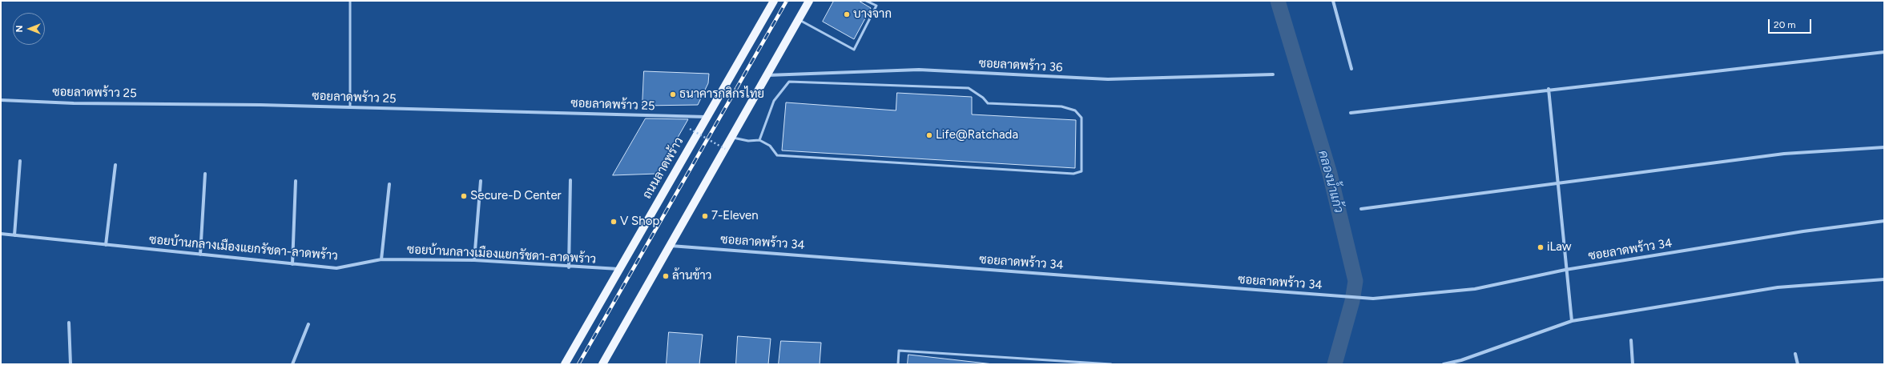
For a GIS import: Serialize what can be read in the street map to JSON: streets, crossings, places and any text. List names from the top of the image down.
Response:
{
  "streets": {
    "main road": ["ถนนลาดพร้าว"],
    "street": [
      "ซอยลาดพร้าว 36",
      "ซอยลาดพร้าว 25",
      "ซอยลาดพร้าว 34",
      "ซอยบ้านกลางเมืองแยกรัชดา-ลาดพร้าว"
    ]
  },
  "crossings": [
    ["ซอยลาดพร้าว 25", "ถนนลาดพร้าว"],
    ["ถนนลาดพร้าว", "ซอยบ้านกลางเมืองแยกรัชดา-ลาดพร้าว"]
  ],
  "water": ["คลองน้ำแก้ว"],
  "places": [
    "บางจาก",
    "ธนาคารกสิกรไทย",
    "Life@Ratchada",
    "Secure-D Center",
    "7-Eleven",
    "V Shop",
    "iLaw",
    "ล้านข้าว"
  ],
  "scale_bar": "20 m",
  "north": "left"
}
